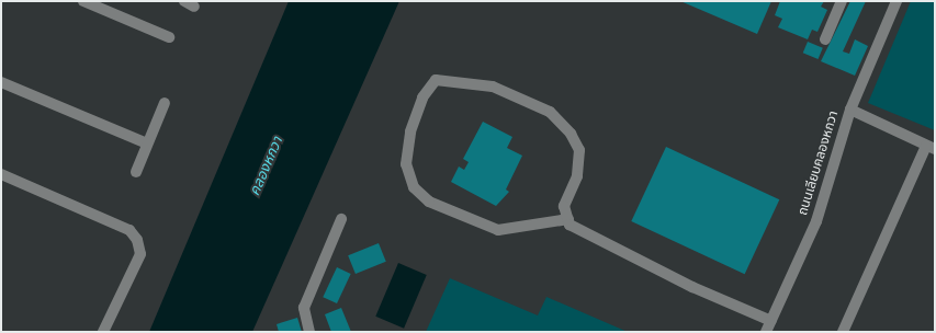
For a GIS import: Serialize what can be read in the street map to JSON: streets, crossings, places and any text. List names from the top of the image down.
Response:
{
  "streets": {
    "street": ["ถนนเลียบคลองหกวา"]
  },
  "water": ["คลองหกวา"]
}
